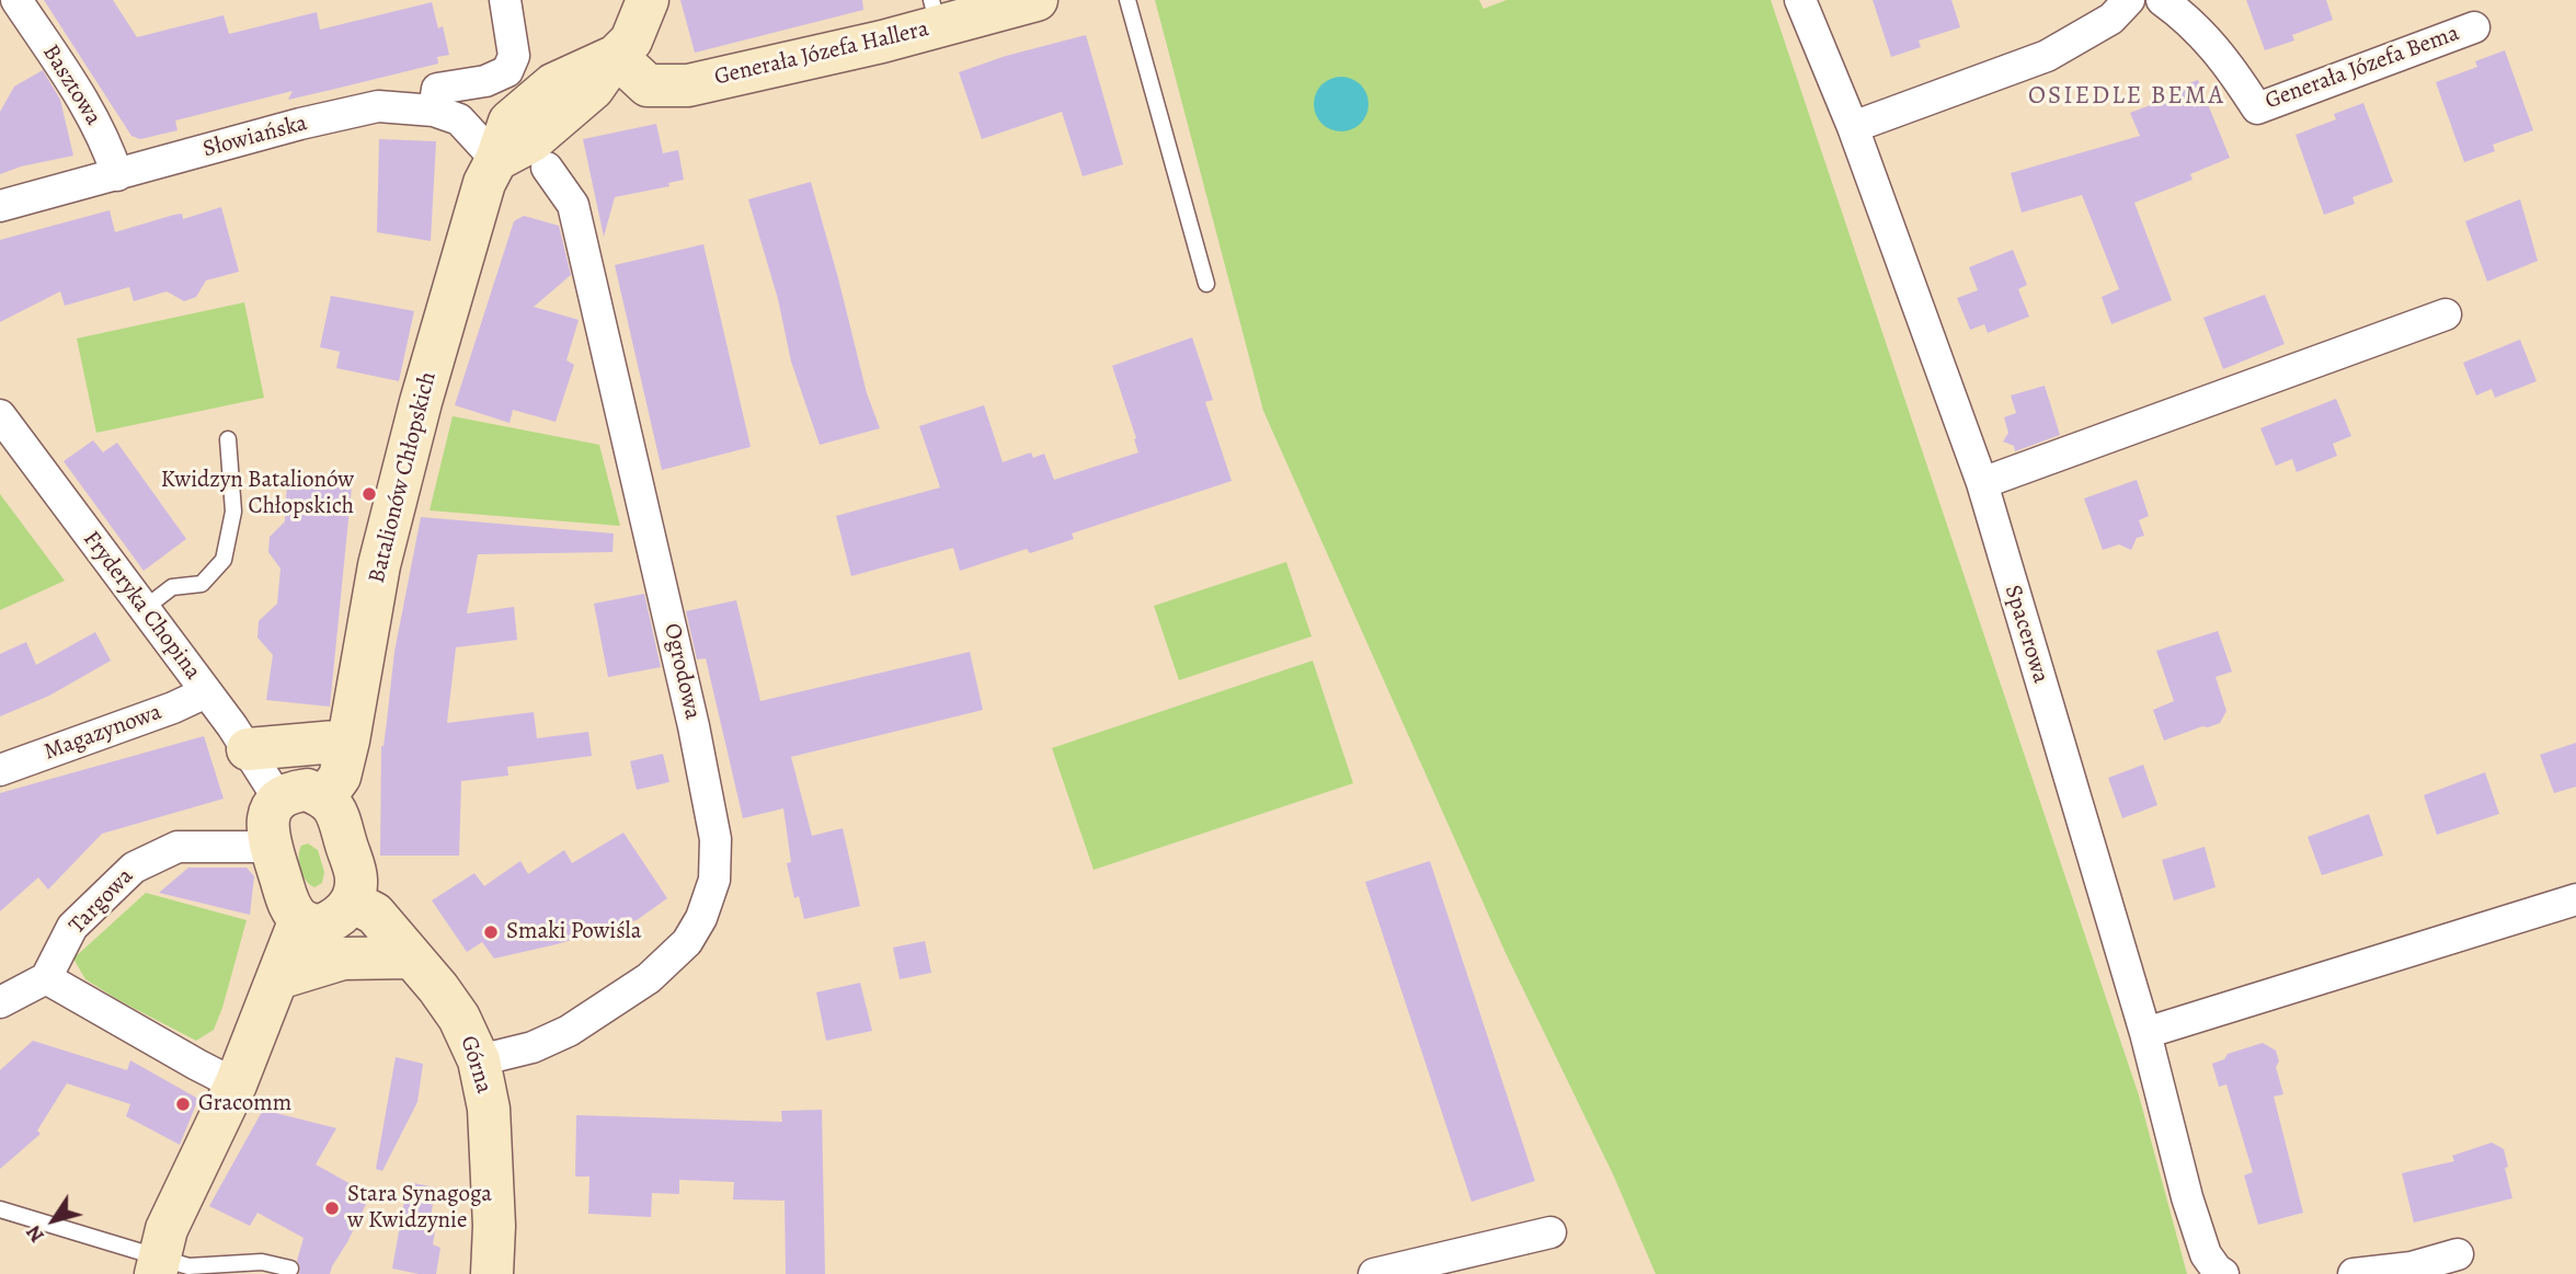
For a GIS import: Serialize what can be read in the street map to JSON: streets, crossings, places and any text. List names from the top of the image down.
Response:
{
  "streets": {
    "street": [
      "Generała Józefa Hallera",
      "Generała Józefa Bema",
      "Basztowa",
      "Słowiańska",
      "Batalionów Chłopskich",
      "Fryderyka Chopina",
      "Spacerowa",
      "Ogrodowa",
      "Magazynowa",
      "Targowa",
      "Górna"
    ]
  },
  "crossings": [
    ["Basztowa", "Słowiańska"],
    ["Słowiańska", "Batalionów Chłopskich"],
    ["Fryderyka Chopina", "Magazynowa"],
    ["Ogrodowa", "Górna"]
  ],
  "districts": ["OSIEDLE BEMA"],
  "places": [
    "Kwidzyn Batalionów Chłopskich",
    "Smaki Powiśla",
    "Gracomm",
    "Stara Synagoga w Kwidzynie"
  ],
  "north": "bottom left"
}
